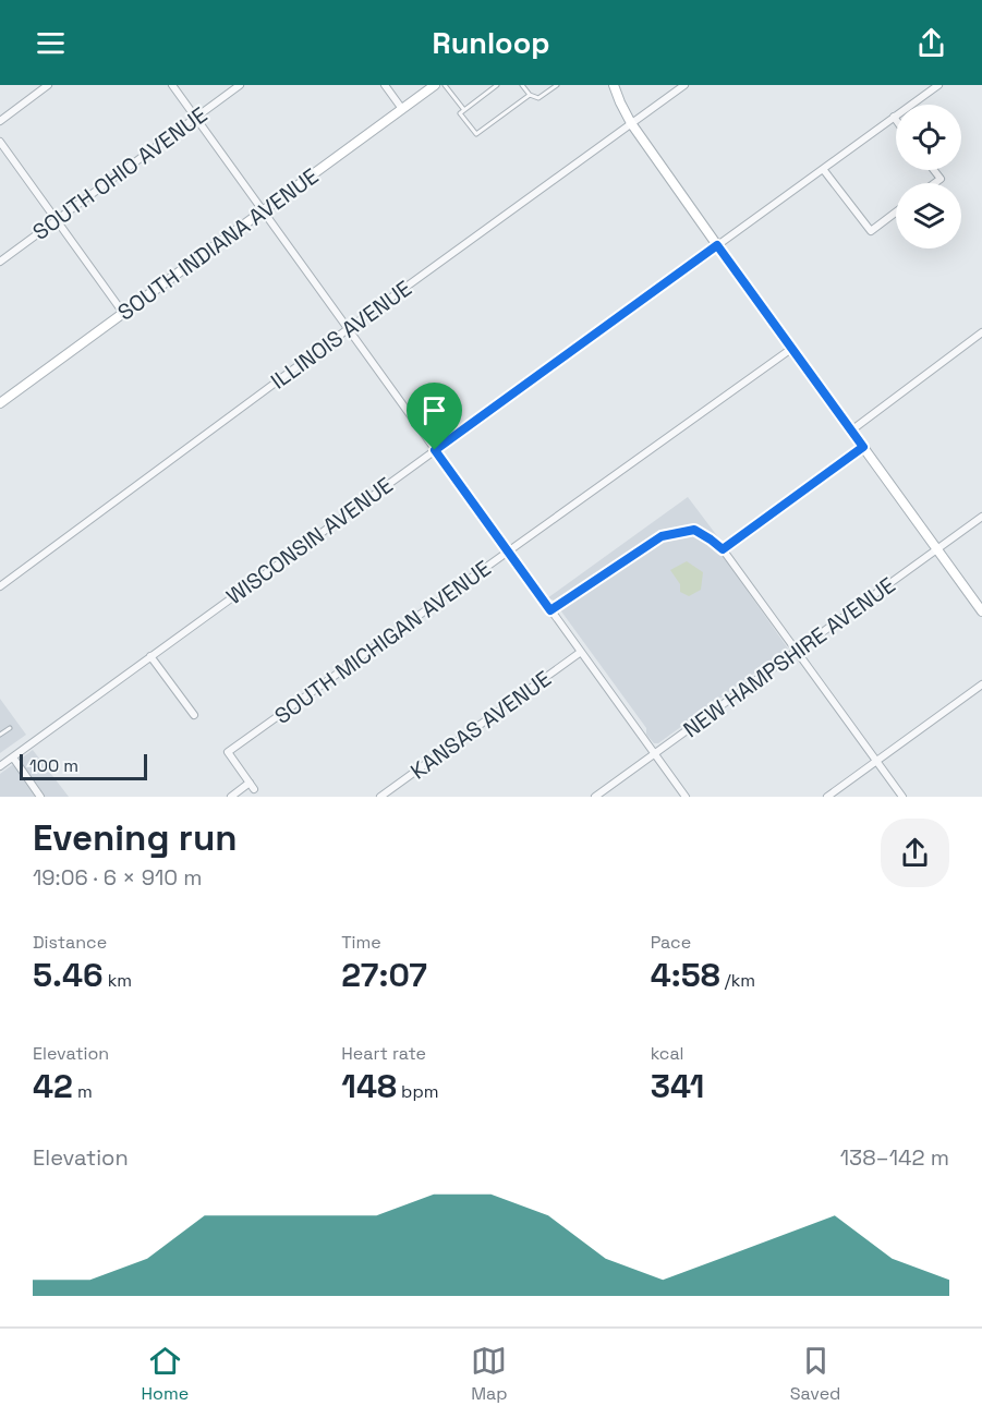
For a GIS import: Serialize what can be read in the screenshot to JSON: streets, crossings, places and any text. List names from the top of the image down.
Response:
{
  "streets": {
    "street": [
      "SOUTH OHIO AVENUE",
      "SOUTH INDIANA AVENUE",
      "ILLINOIS AVENUE",
      "WISCONSIN AVENUE",
      "SOUTH MICHIGAN AVENUE",
      "NEW HAMPSHIRE AVENUE",
      "KANSAS AVENUE"
    ]
  },
  "scale_bar": "100 m",
  "page": {
    "header": "Runloop",
    "scale": "100 m",
    "heading": ["Evening run", "19:06 · 6 × 910 m"],
    "stats": [
      ["Distance", "5.46 km"],
      ["Time", "27:07"],
      ["Pace", "4:58 /km"],
      ["Elevation", "42 m"],
      ["Heart rate", "148 bpm"],
      ["kcal", "341"]
    ],
    "chart": ["Elevation", "138–142 m"],
    "tabs": ["Home", "Map", "Saved"]
  }
}
